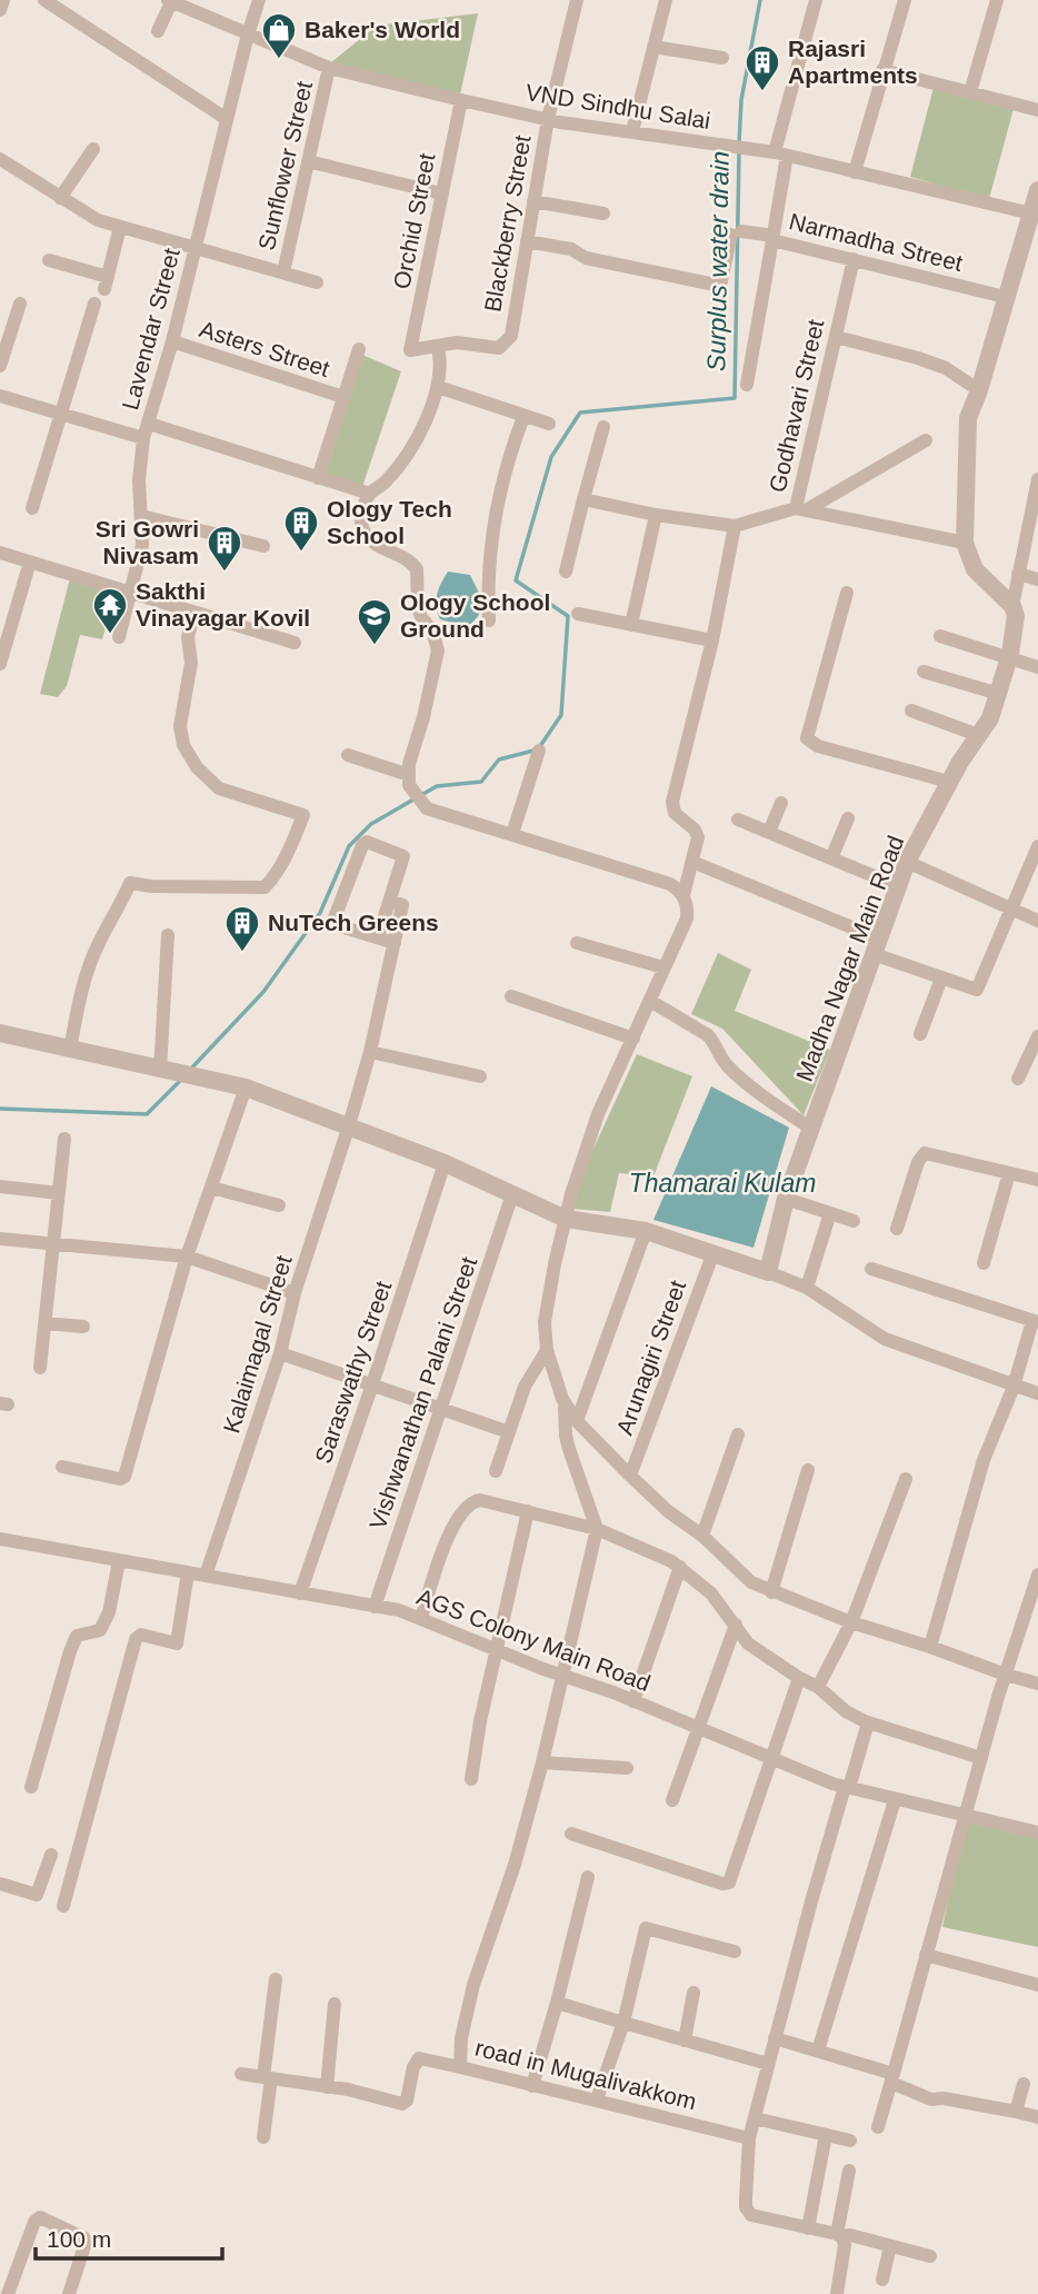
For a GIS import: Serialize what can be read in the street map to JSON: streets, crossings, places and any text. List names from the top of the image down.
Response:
{
  "streets": {
    "street": [
      "VND Sindhu Salai",
      "Sunflower Street",
      "Orchid Street",
      "Blackberry Street",
      "Narmadha Street",
      "Lavendar Street",
      "Asters Street",
      "Godhavari Street",
      "Madha Nagar Main Road",
      "Kalaimagal Street",
      "Arunagiri Street",
      "Saraswathy Street",
      "Vishwanathan Palani Street",
      "AGS Colony Main Road",
      "road in Mugalivakkom"
    ]
  },
  "crossings": [
    ["VND Sindhu Salai", "Sunflower Street"],
    ["VND Sindhu Salai", "Orchid Street"],
    ["VND Sindhu Salai", "Blackberry Street"],
    ["VND Sindhu Salai", "Narmadha Street"],
    ["VND Sindhu Salai", "Lavendar Street"],
    ["Orchid Street", "Blackberry Street"],
    ["Narmadha Street", "Godhavari Street"],
    ["Lavendar Street", "Asters Street"],
    ["Kalaimagal Street", "AGS Colony Main Road"],
    ["Saraswathy Street", "AGS Colony Main Road"],
    ["Vishwanathan Palani Street", "AGS Colony Main Road"],
    ["AGS Colony Main Road", "road in Mugalivakkom"]
  ],
  "water": ["Surplus water drain", "Thamarai Kulam"],
  "places": {
    "shop": ["Baker's World"],
    "building": [
      "Rajasri Apartments",
      "Ology Tech School",
      "Sri Gowri Nivasam",
      "NuTech Greens"
    ],
    "temple": ["Sakthi Vinayagar Kovil"],
    "school or university": ["Ology School Ground"]
  },
  "scale_bar": "100 m"
}
